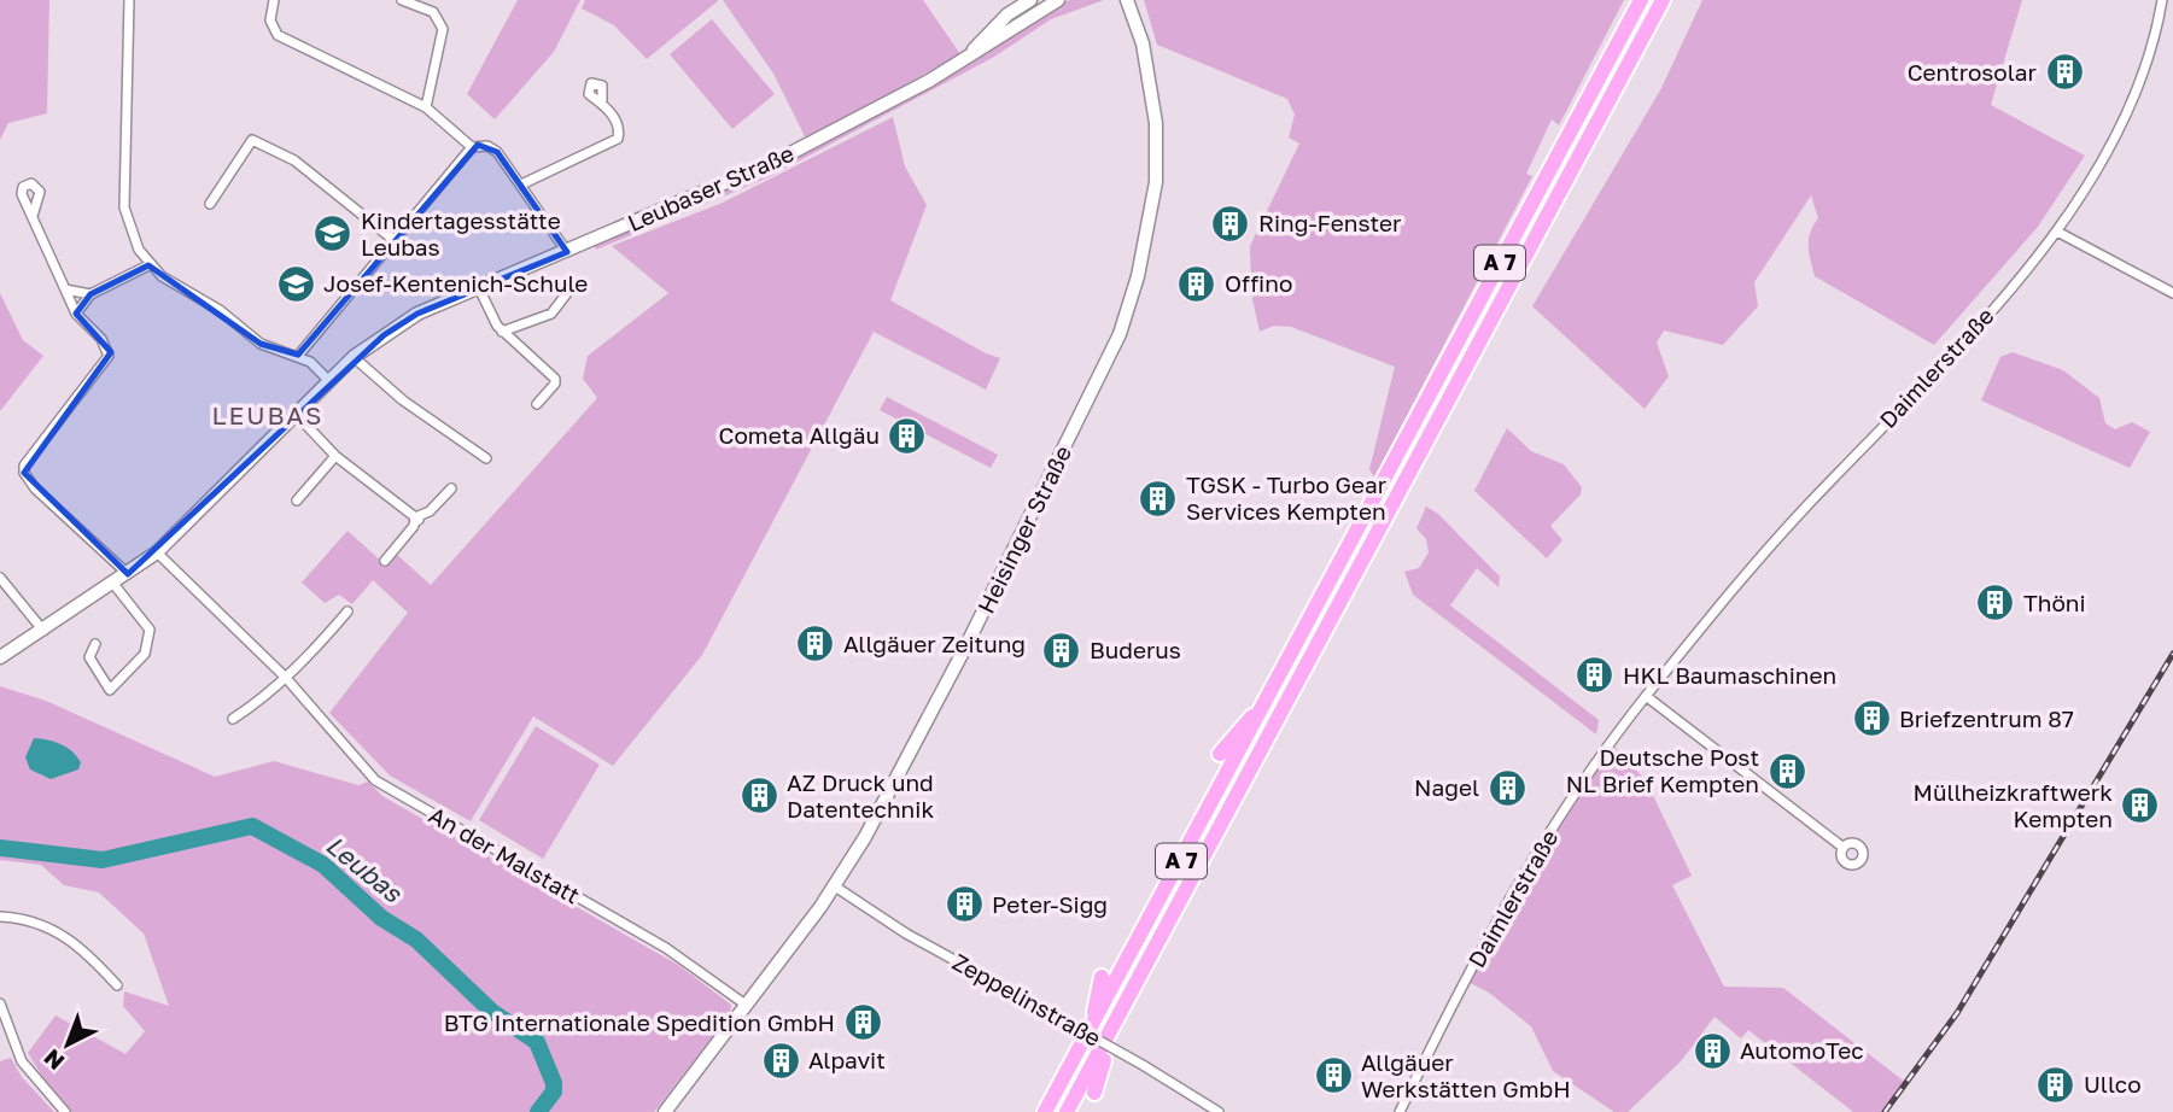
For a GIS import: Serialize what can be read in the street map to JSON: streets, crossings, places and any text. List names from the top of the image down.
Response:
{
  "streets": {
    "highway": ["A 7"],
    "main road": ["Leubaser Straße", "Heisinger Straße"],
    "street": ["Daimlerstraße", "An der Malstatt", "Zeppelinstraße"]
  },
  "crossings": [
    ["Leubaser Straße", "An der Malstatt"],
    ["Heisinger Straße", "An der Malstatt"],
    ["Heisinger Straße", "Zeppelinstraße"]
  ],
  "districts": ["LEUBAS"],
  "water": ["Leubas"],
  "places": {
    "building": [
      "Centrosolar",
      "Ring-Fenster",
      "Offino",
      "Cometa Allgäu",
      "TGSK - Turbo Gear Services Kempten",
      "Thöni",
      "Allgäuer Zeitung",
      "Buderus",
      "HKL Baumaschinen",
      "Briefzentrum 87",
      "Deutsche Post NL Brief Kempten",
      "Nagel",
      "AZ Druck und Datentechnik",
      "Müllheizkraftwerk Kempten",
      "Peter-Sigg",
      "BTG Internationale Spedition GmbH",
      "AutomoTec",
      "Alpavit",
      "Allgäuer Werkstätten GmbH",
      "Ullco"
    ],
    "school or university": ["Kindertagesstätte Leubas", "Josef-Kentenich-Schule"]
  },
  "north": "bottom left"
}
